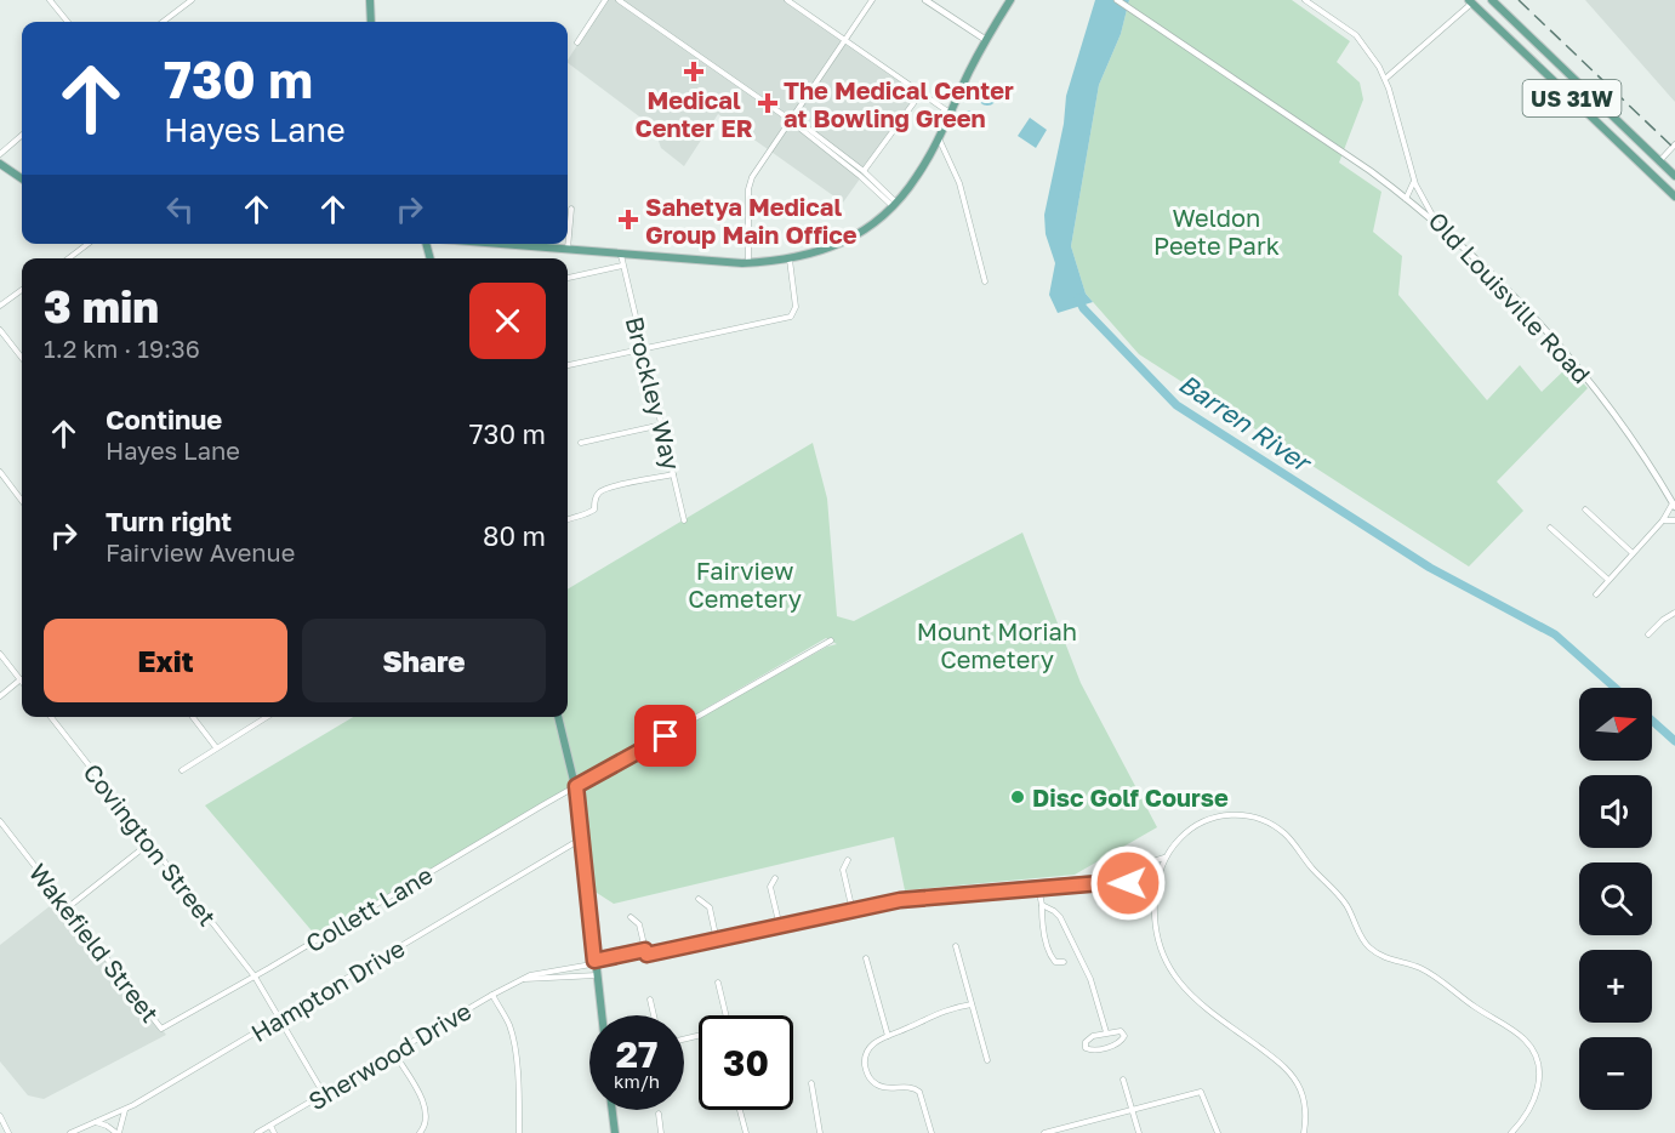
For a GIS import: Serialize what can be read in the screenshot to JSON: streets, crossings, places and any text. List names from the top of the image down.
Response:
{
  "streets": {
    "main road": ["US 31W"],
    "street": [
      "Old Louisville Road",
      "Brockley Way",
      "Covington Street",
      "Collett Lane",
      "Wakefield Street",
      "Hampton Drive",
      "Sherwood Drive"
    ]
  },
  "crossings": [
    ["Covington Street", "Collett Lane"],
    ["Covington Street", "Hampton Drive"],
    ["Covington Street", "Sherwood Drive"],
    ["Collett Lane", "Wakefield Street"]
  ],
  "water": ["Barren River"],
  "parks": ["Weldon Peete Park", "Fairview Cemetery", "Mount Moriah Cemetery"],
  "places": {
    "health": ["Medical Center ER", "The Medical Center at Bowling Green", "Sahetya Medical Group Main Office"],
    "other": ["Disc Golf Course"]
  },
  "north": "right",
  "page": {
    "turn": ["730 m", "Hayes Lane"],
    "heading": ["3 min", "1.2 km · 19:36"],
    "list": [
      {
        "name": "Continue",
        "note": "Hayes Lane",
        "value": "730 m"
      },
      {
        "name": "Turn right",
        "note": "Fairview Avenue",
        "value": "80 m"
      }
    ],
    "buttons": ["Exit", "Share"],
    "map_buttons": ["+", "−"],
    "speed": "27 km/h",
    "limit": "30"
  }
}
